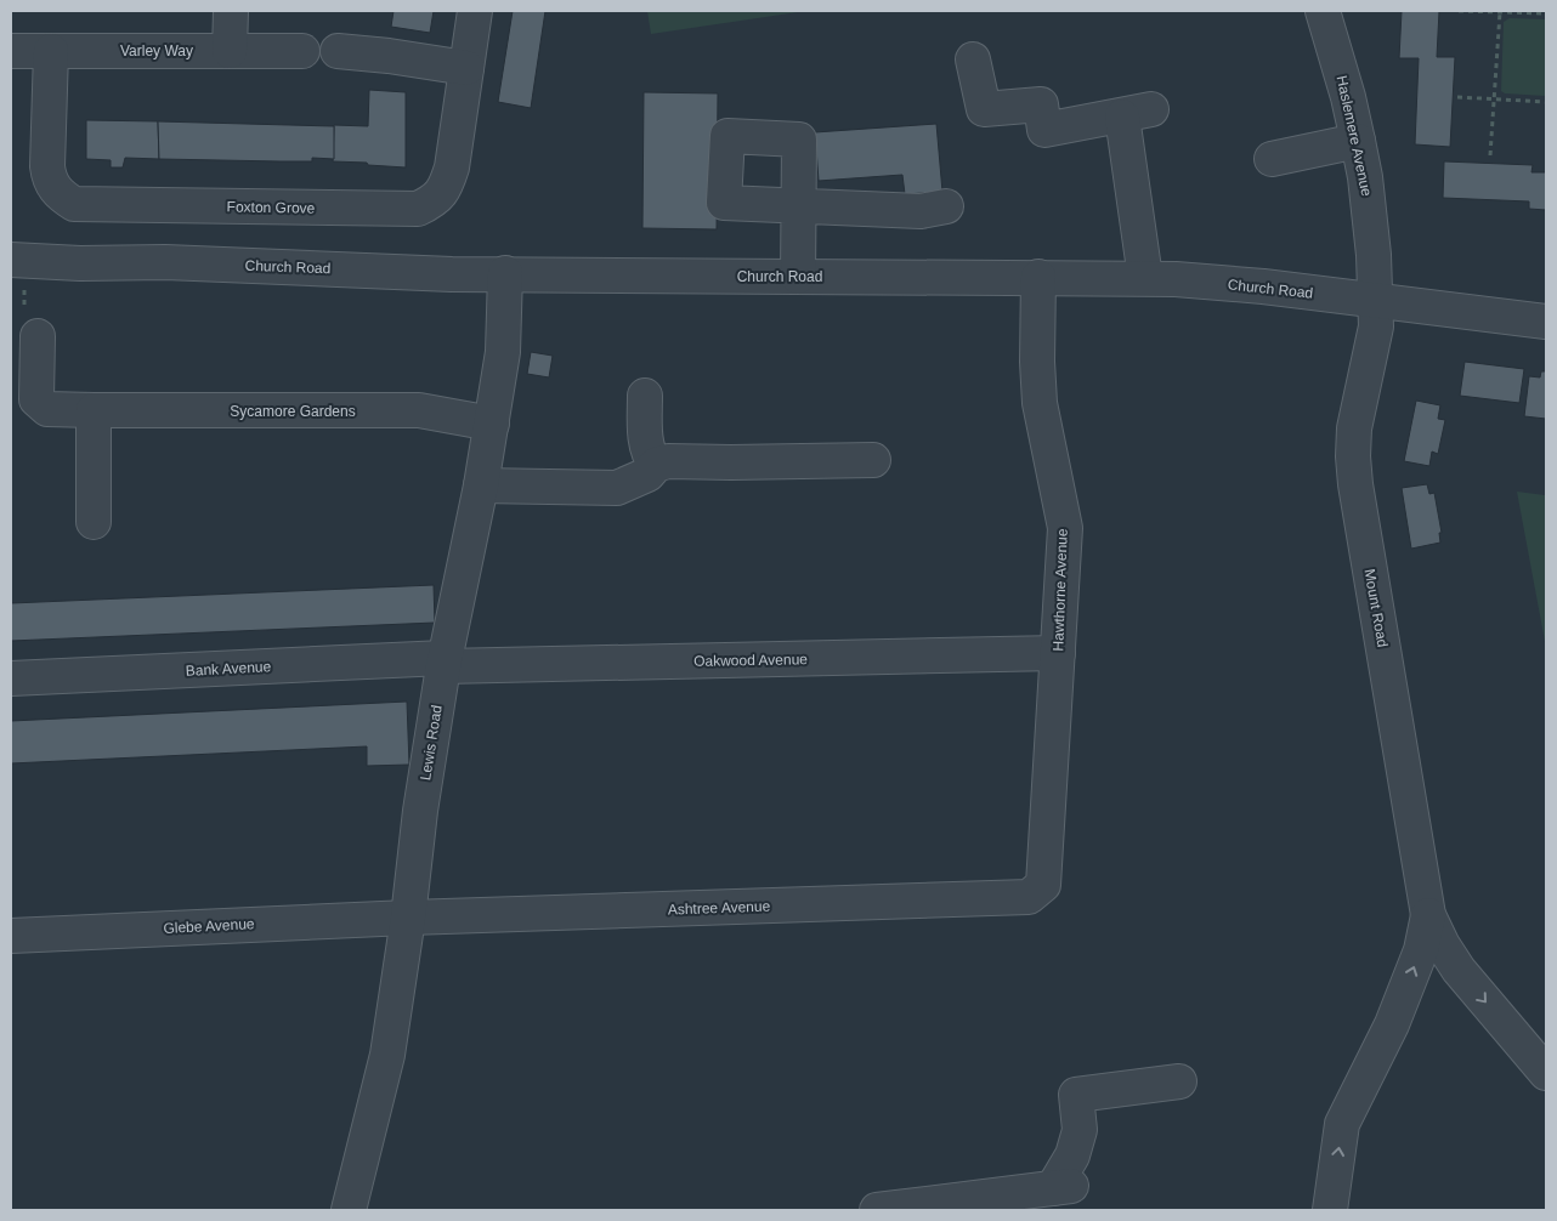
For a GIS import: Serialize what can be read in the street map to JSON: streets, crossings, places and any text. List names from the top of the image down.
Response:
{
  "streets": {
    "street": [
      "Varley Way",
      "Haslemere Avenue",
      "Foxton Grove",
      "Church Road",
      "Sycamore Gardens",
      "Hawthorne Avenue",
      "Mount Road",
      "Oakwood Avenue",
      "Bank Avenue",
      "Lewis Road",
      "Ashtree Avenue",
      "Glebe Avenue"
    ]
  },
  "crossings": [
    ["Varley Way", "Foxton Grove"],
    ["Haslemere Avenue", "Church Road"],
    ["Haslemere Avenue", "Mount Road"],
    ["Church Road", "Hawthorne Avenue"],
    ["Church Road", "Mount Road"],
    ["Church Road", "Lewis Road"],
    ["Sycamore Gardens", "Lewis Road"],
    ["Hawthorne Avenue", "Oakwood Avenue"],
    ["Hawthorne Avenue", "Ashtree Avenue"],
    ["Oakwood Avenue", "Bank Avenue"],
    ["Oakwood Avenue", "Lewis Road"],
    ["Bank Avenue", "Lewis Road"],
    ["Lewis Road", "Ashtree Avenue"],
    ["Lewis Road", "Glebe Avenue"],
    ["Ashtree Avenue", "Glebe Avenue"]
  ]
}
